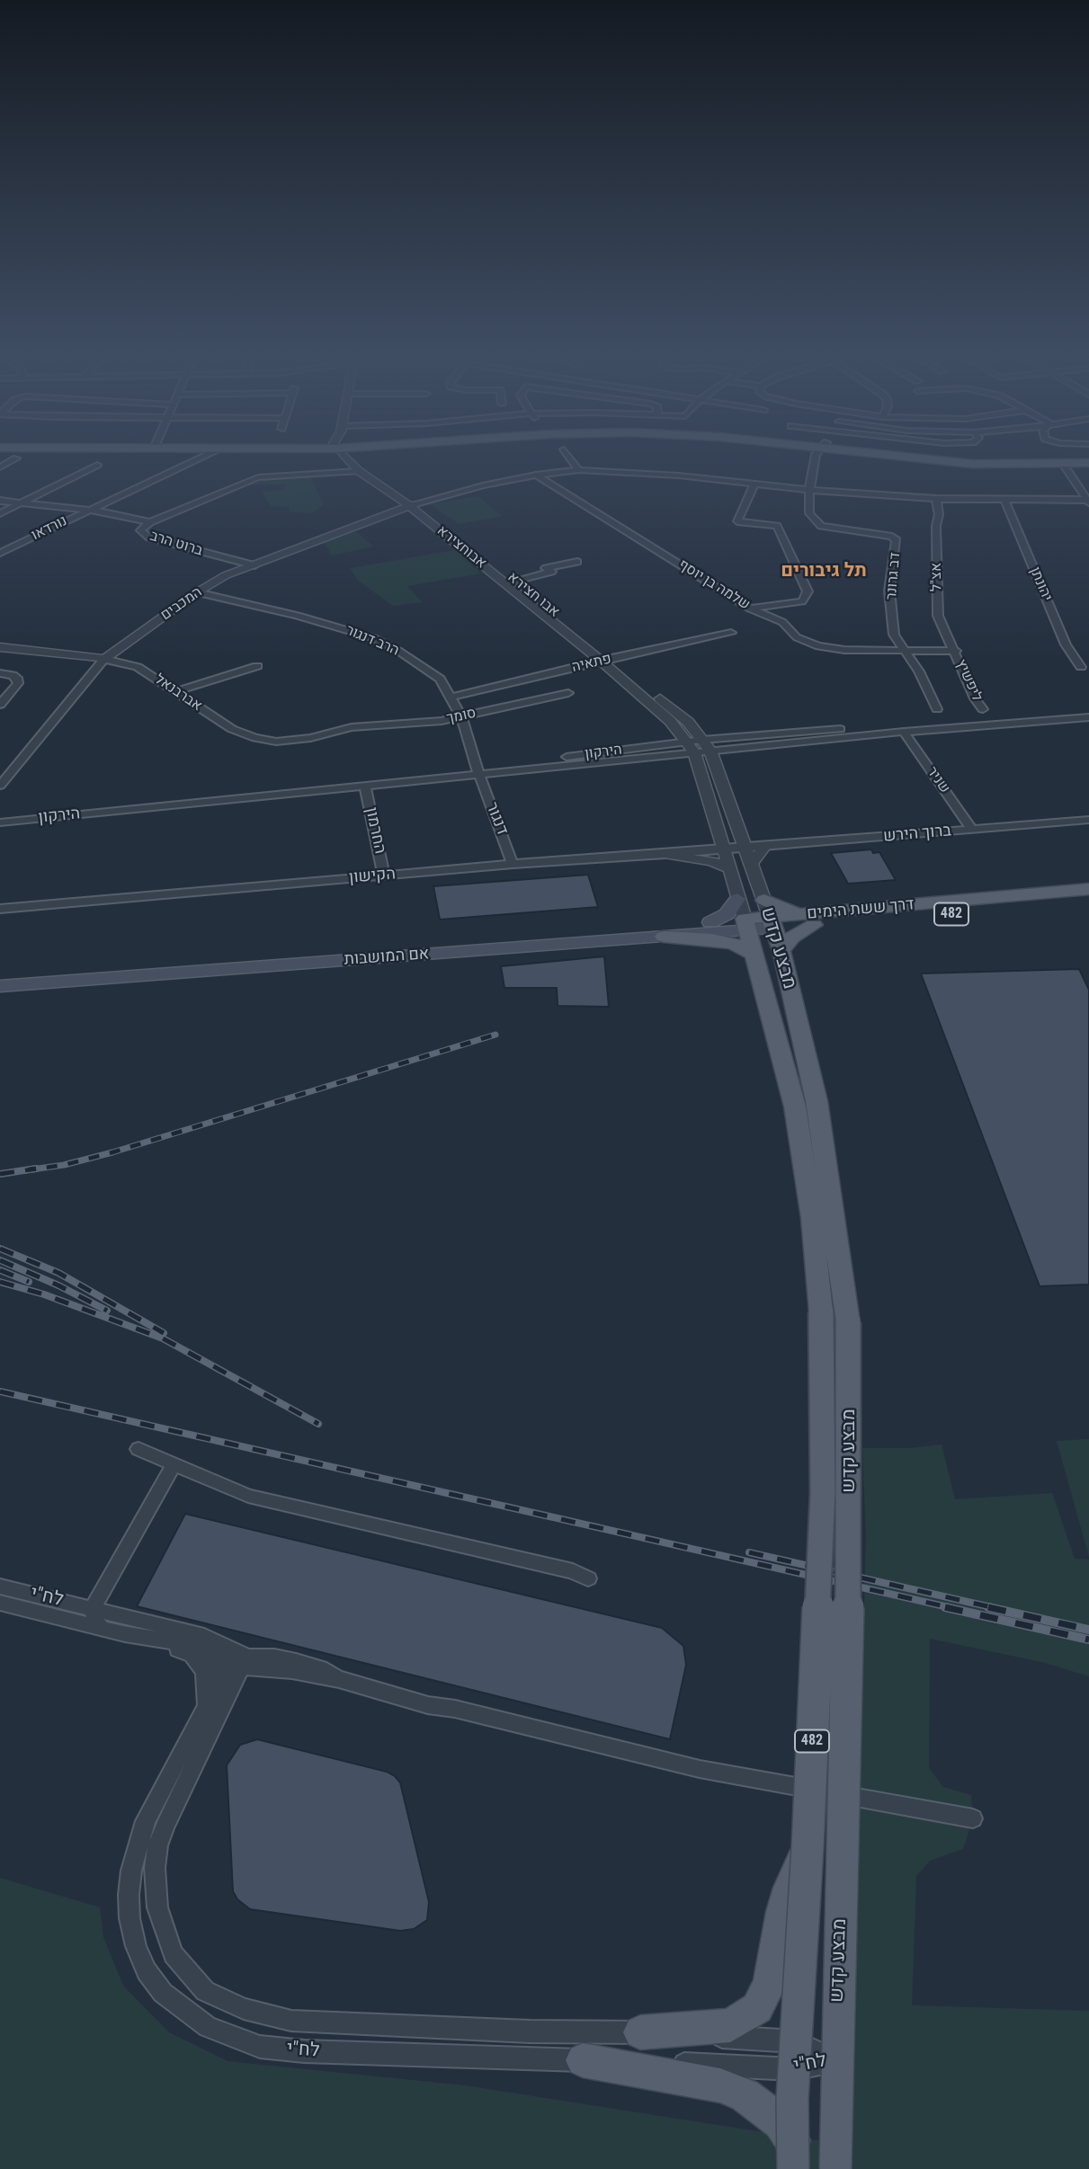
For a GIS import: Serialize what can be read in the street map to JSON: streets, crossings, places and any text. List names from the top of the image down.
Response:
{
  "streets": {
    "main road": [
      "דרך ששת הימים",
      "482",
      "מבצע קדש",
      "אם המושבות"
    ],
    "street": [
      "נורדאו",
      "ברוט הרב",
      "אבוחצירא",
      "דב גרונר",
      "אצ\"ל",
      "יהונתן",
      "שלמה בן יוסף",
      "המכבים",
      "הרב דנגור",
      "פתאיה",
      "ליפשיץ",
      "אברבנאל",
      "סומך",
      "הירקון",
      "שניר",
      "דנגור",
      "החרמון",
      "ברוך הירש",
      "הקישון",
      "לח\"י"
    ]
  },
  "crossings": [
    ["ברוט הרב", "אבוחצירא"],
    ["ברוט הרב", "המכבים"],
    ["אבוחצירא", "המכבים"],
    ["אבוחצירא", "פתאיה"],
    ["אבוחצירא", "הירקון"],
    ["אבוחצירא", "מבצע קדש"],
    ["דב גרונר", "שלמה בן יוסף"],
    ["אצ\"ל", "שלמה בן יוסף"],
    ["אצ\"ל", "ליפשיץ"],
    ["שלמה בן יוסף", "ליפשיץ"],
    ["המכבים", "הרב דנגור"],
    ["המכבים", "אברבנאל"],
    ["הרב דנגור", "פתאיה"],
    ["הרב דנגור", "סומך"],
    ["הרב דנגור", "הירקון"],
    ["הרב דנגור", "דנגור"],
    ["אברבנאל", "סומך"],
    ["הירקון", "שניר"],
    ["הירקון", "דנגור"],
    ["הירקון", "החרמון"],
    ["הירקון", "מבצע קדש"],
    ["שניר", "ברוך הירש"],
    ["דנגור", "הקישון"],
    ["החרמון", "הקישון"],
    ["ברוך הירש", "הקישון"],
    ["ברוך הירש", "מבצע קדש"],
    ["הקישון", "מבצע קדש"],
    ["דרך ששת הימים", "מבצע קדש"],
    ["דרך ששת הימים", "אם המושבות"],
    ["מבצע קדש", "אם המושבות"],
    ["מבצע קדש", "לח\"י"]
  ],
  "districts": ["תל גיבורים"]
}
